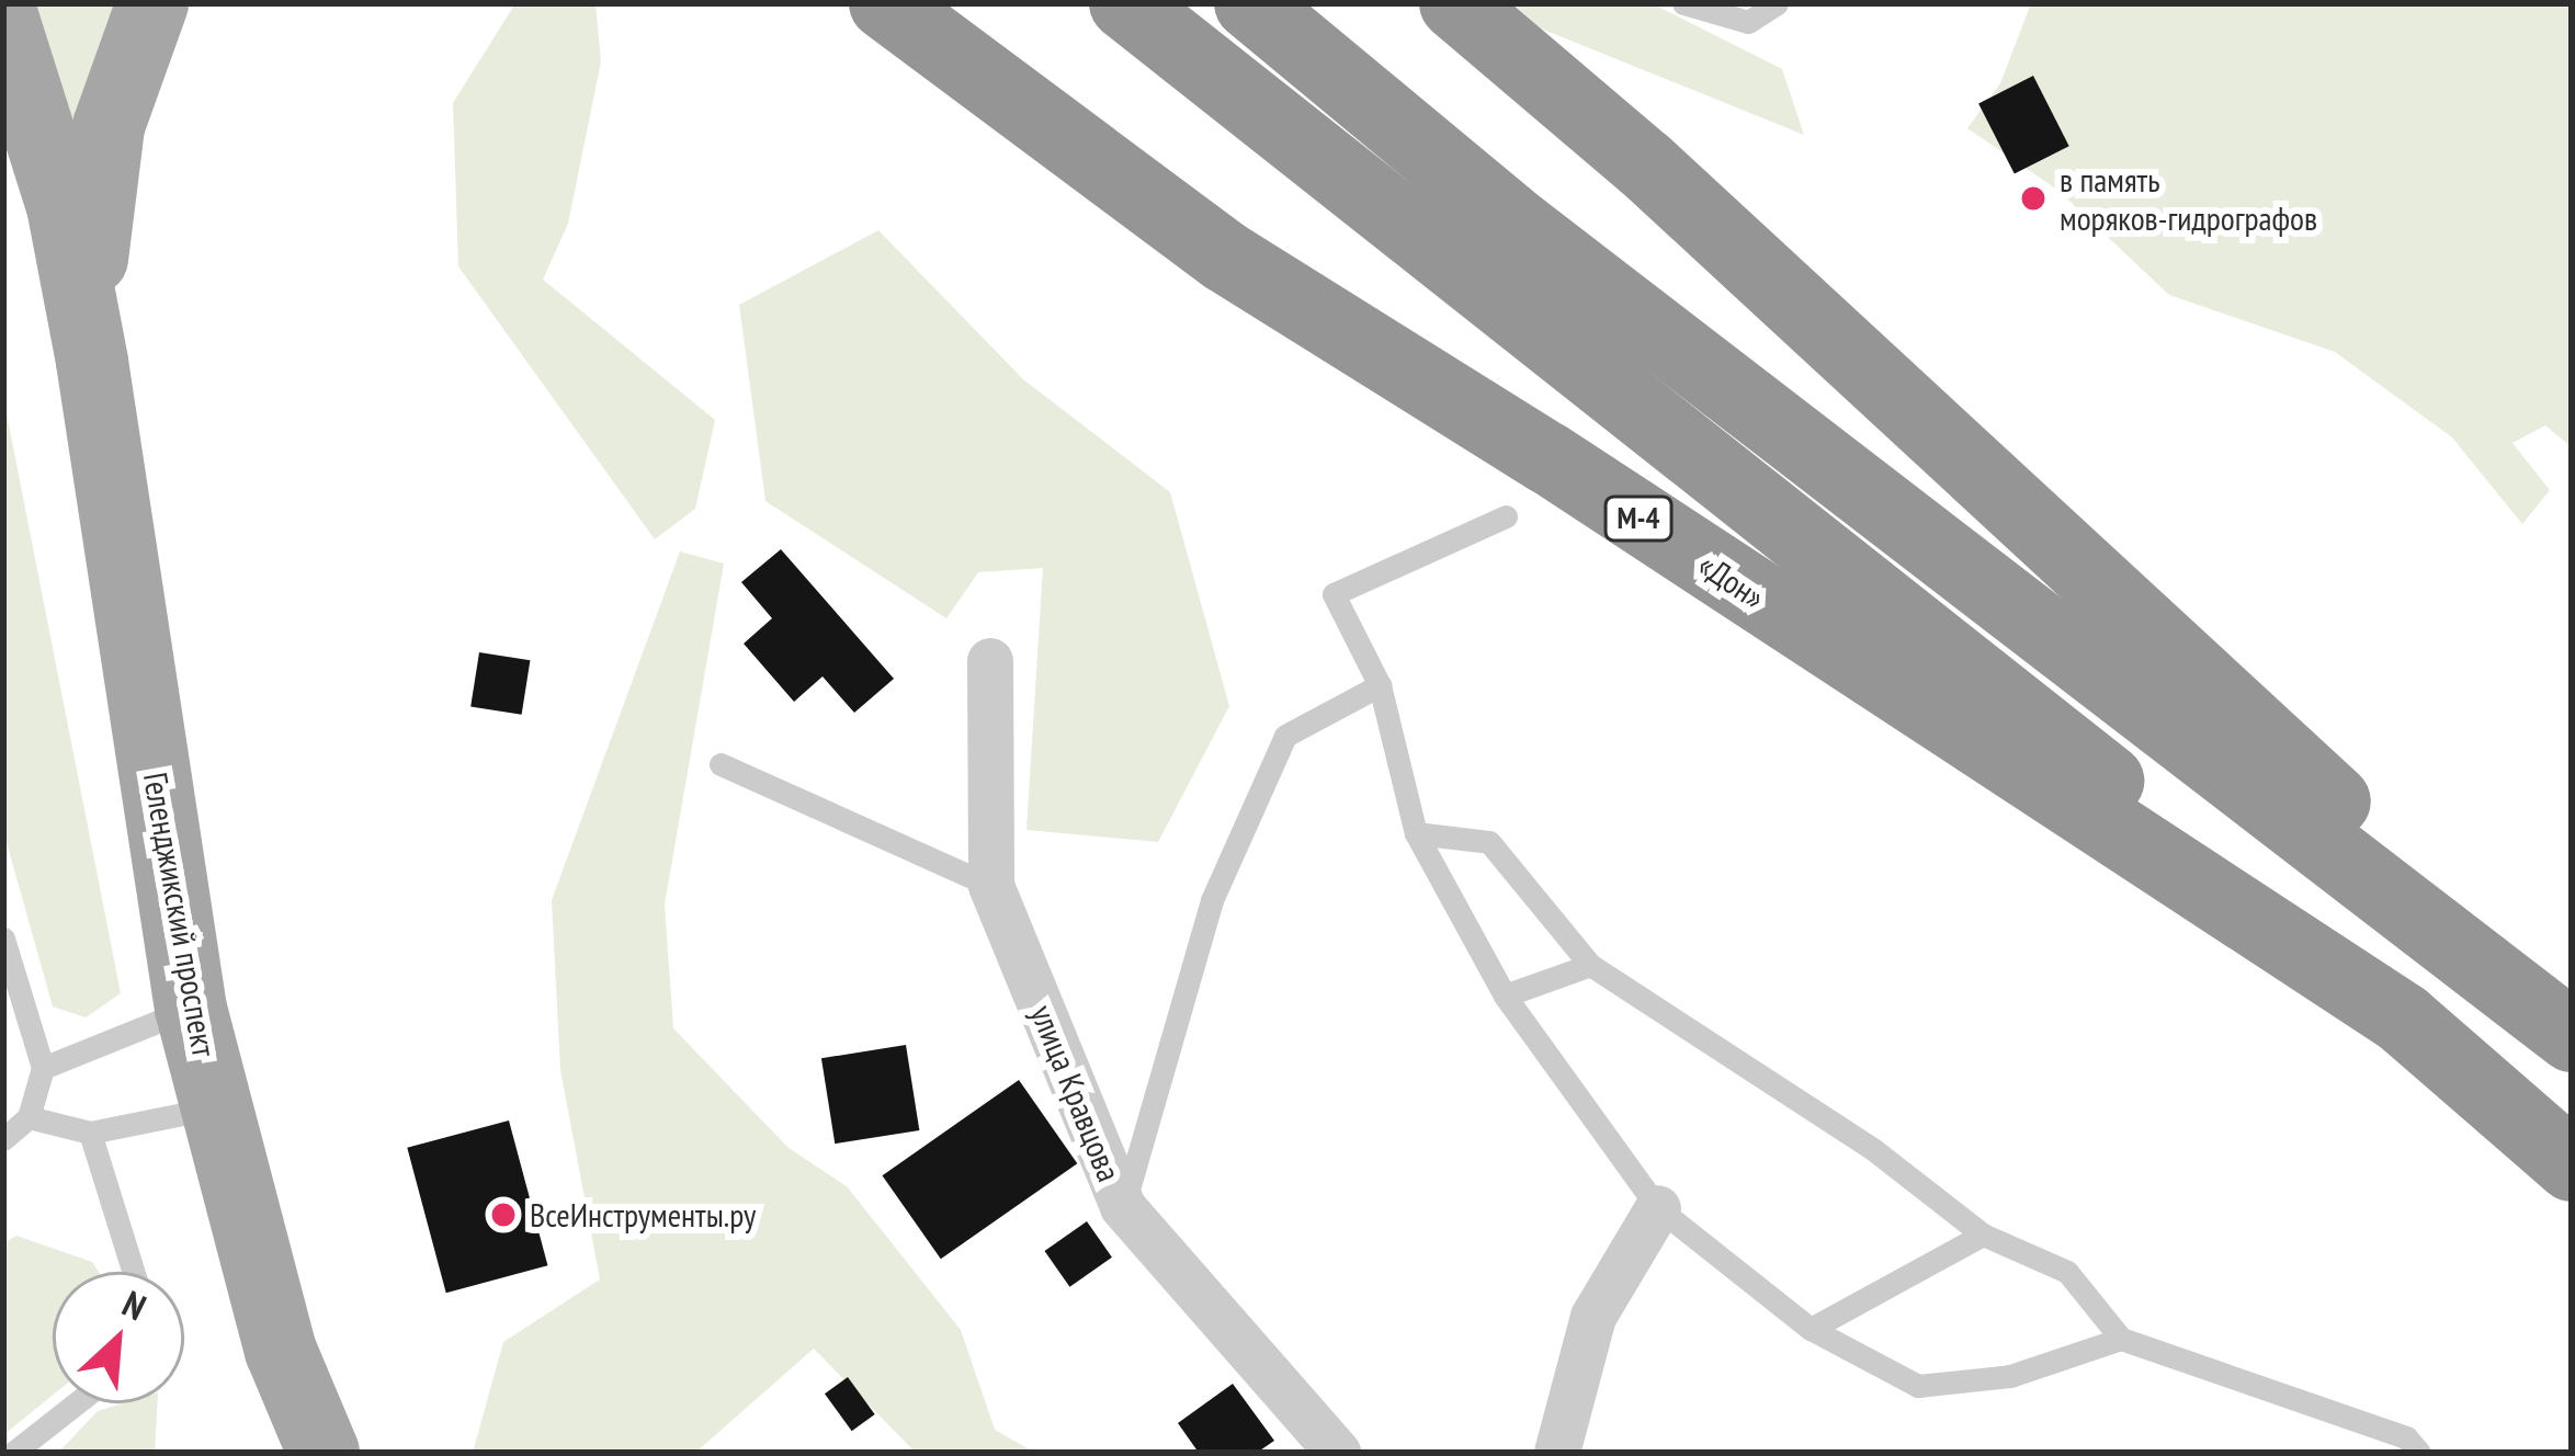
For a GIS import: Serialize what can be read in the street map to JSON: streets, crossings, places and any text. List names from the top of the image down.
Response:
{
  "streets": {
    "highway": ["М-4", "«Дон»"],
    "main road": ["Геленджикский проспект"],
    "street": ["улица Кравцова"]
  },
  "places": ["в память моряков-гидрографов", "ВсеИнструменты.ру"],
  "north": "top right"
}
